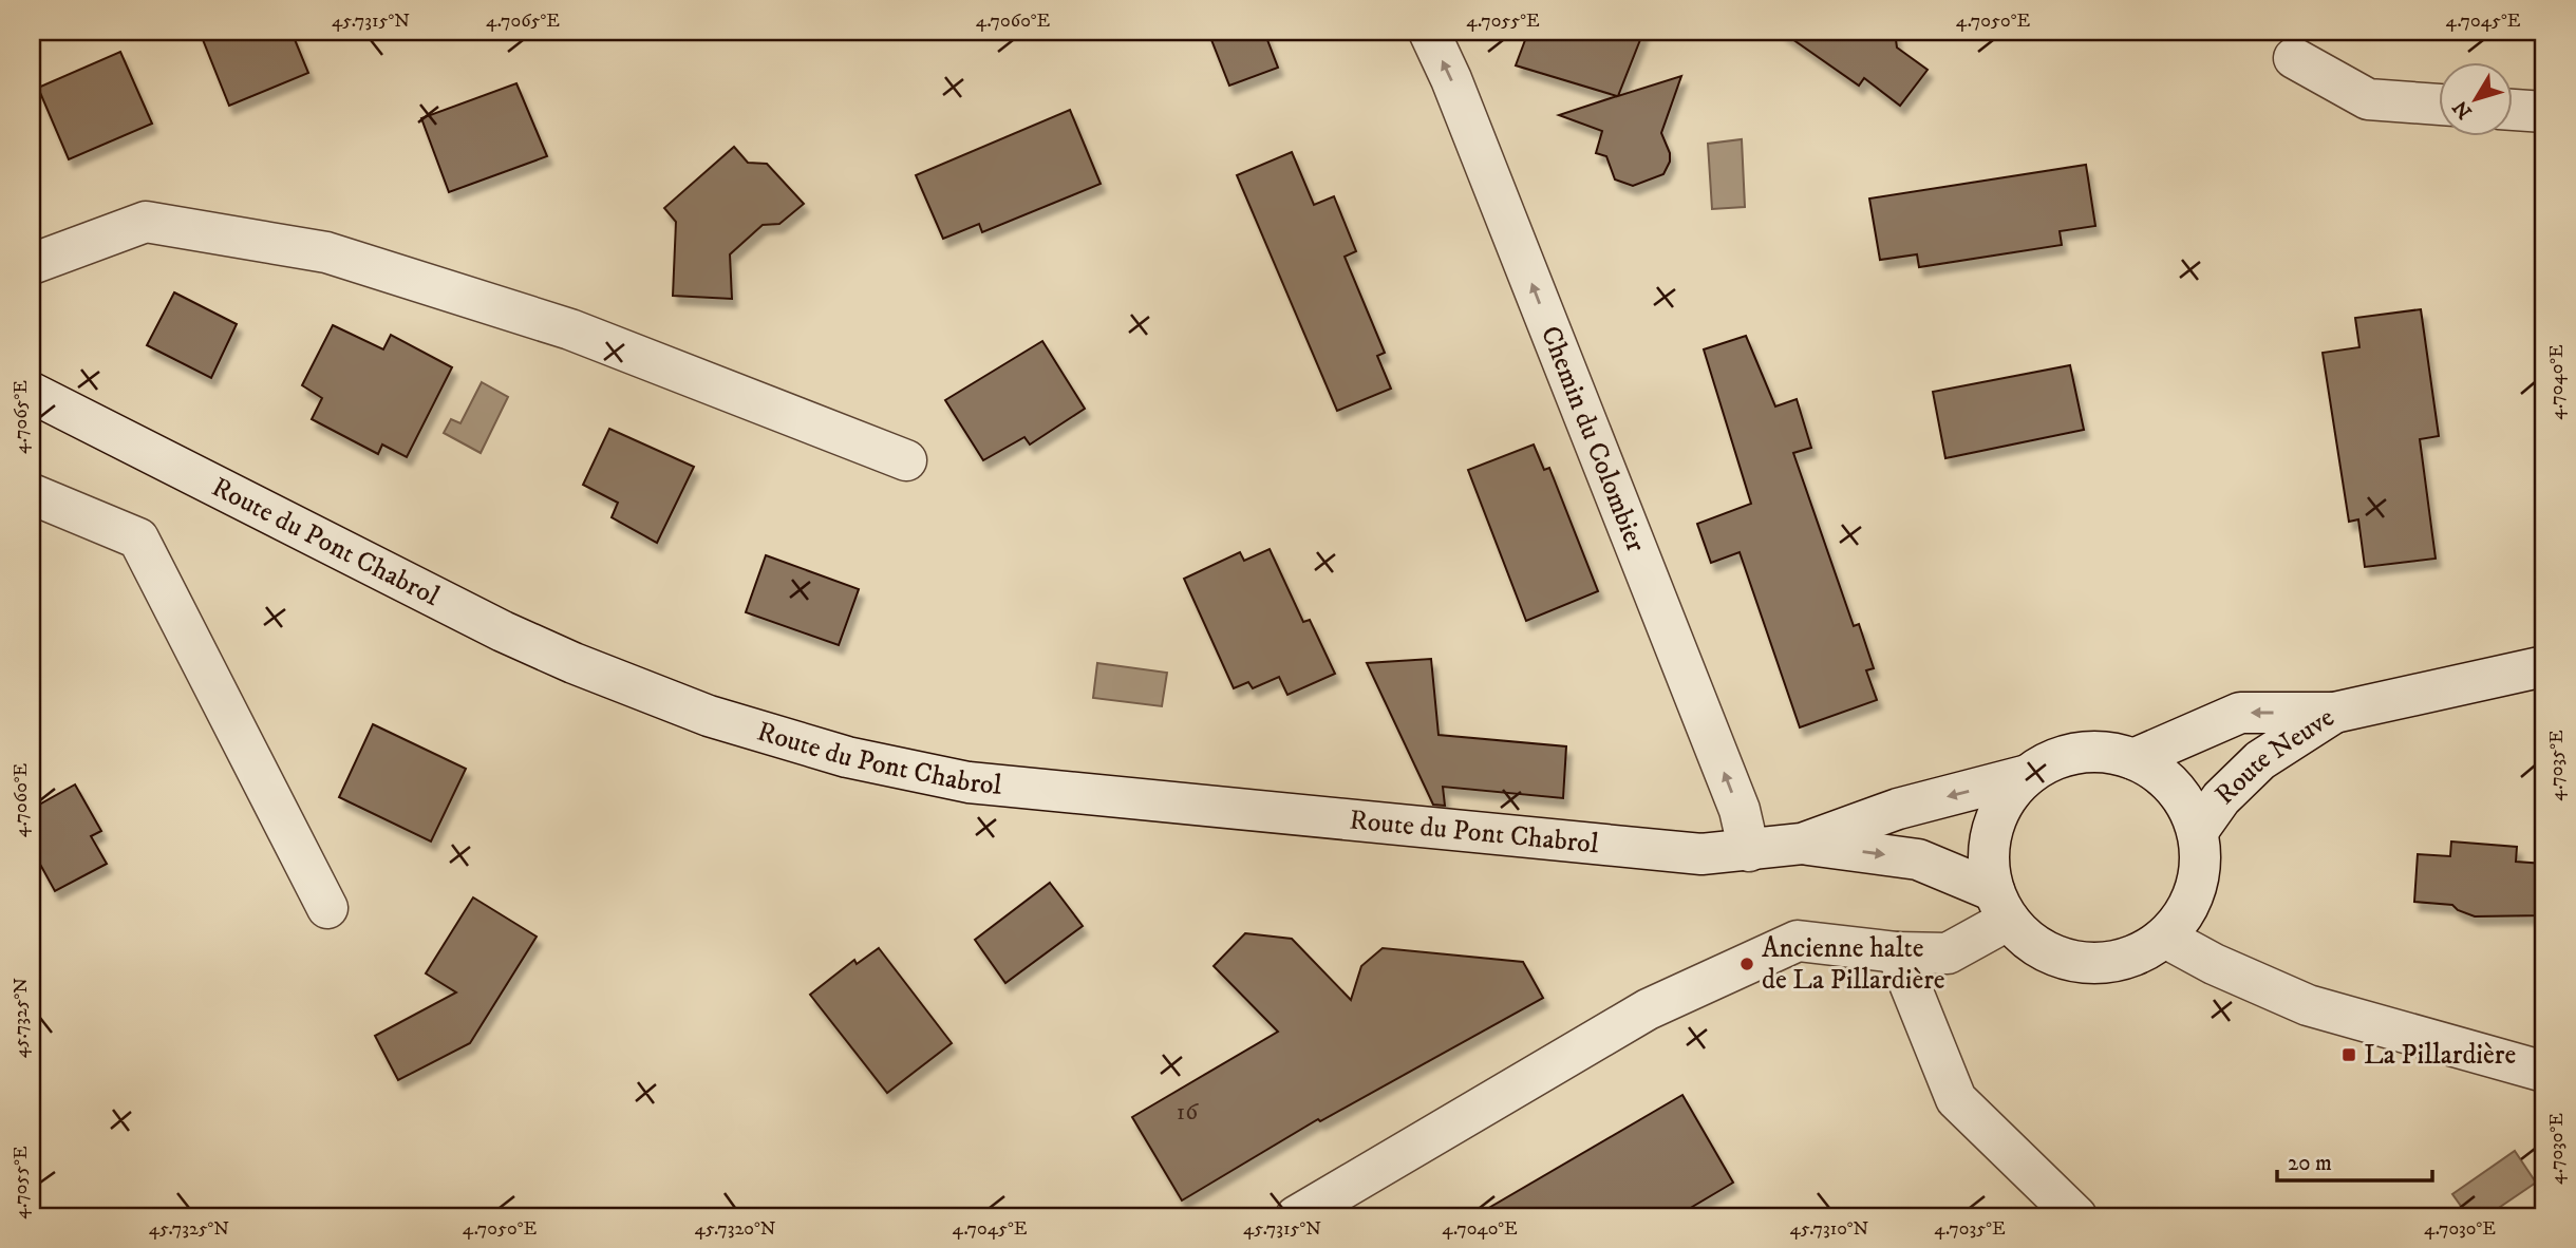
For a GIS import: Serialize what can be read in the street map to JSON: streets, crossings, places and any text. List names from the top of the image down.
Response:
{
  "streets": {
    "street": ["Chemin du Colombier", "Route du Pont Chabrol", "Route Neuve"]
  },
  "crossings": [
    ["Chemin du Colombier", "Route du Pont Chabrol"],
    ["Route du Pont Chabrol", "Route Neuve"]
  ],
  "one_way": ["Chemin du Colombier", "Route Neuve"],
  "places": {
    "other": ["Ancienne halte de La Pillardière"],
    "transit": ["La Pillardière"]
  },
  "house_numbers": ["16"],
  "scale_bar": "20 m",
  "north": "bottom left",
  "coordinates": [
    "45.7315°N",
    "4.7065°E",
    "4.7060°E",
    "4.7055°E",
    "4.7050°E",
    "4.7045°E",
    "4.7040°E",
    "4.7035°E",
    "45.7325°N",
    "4.7030°E",
    "45.7320°N",
    "45.7310°N"
  ]
}
